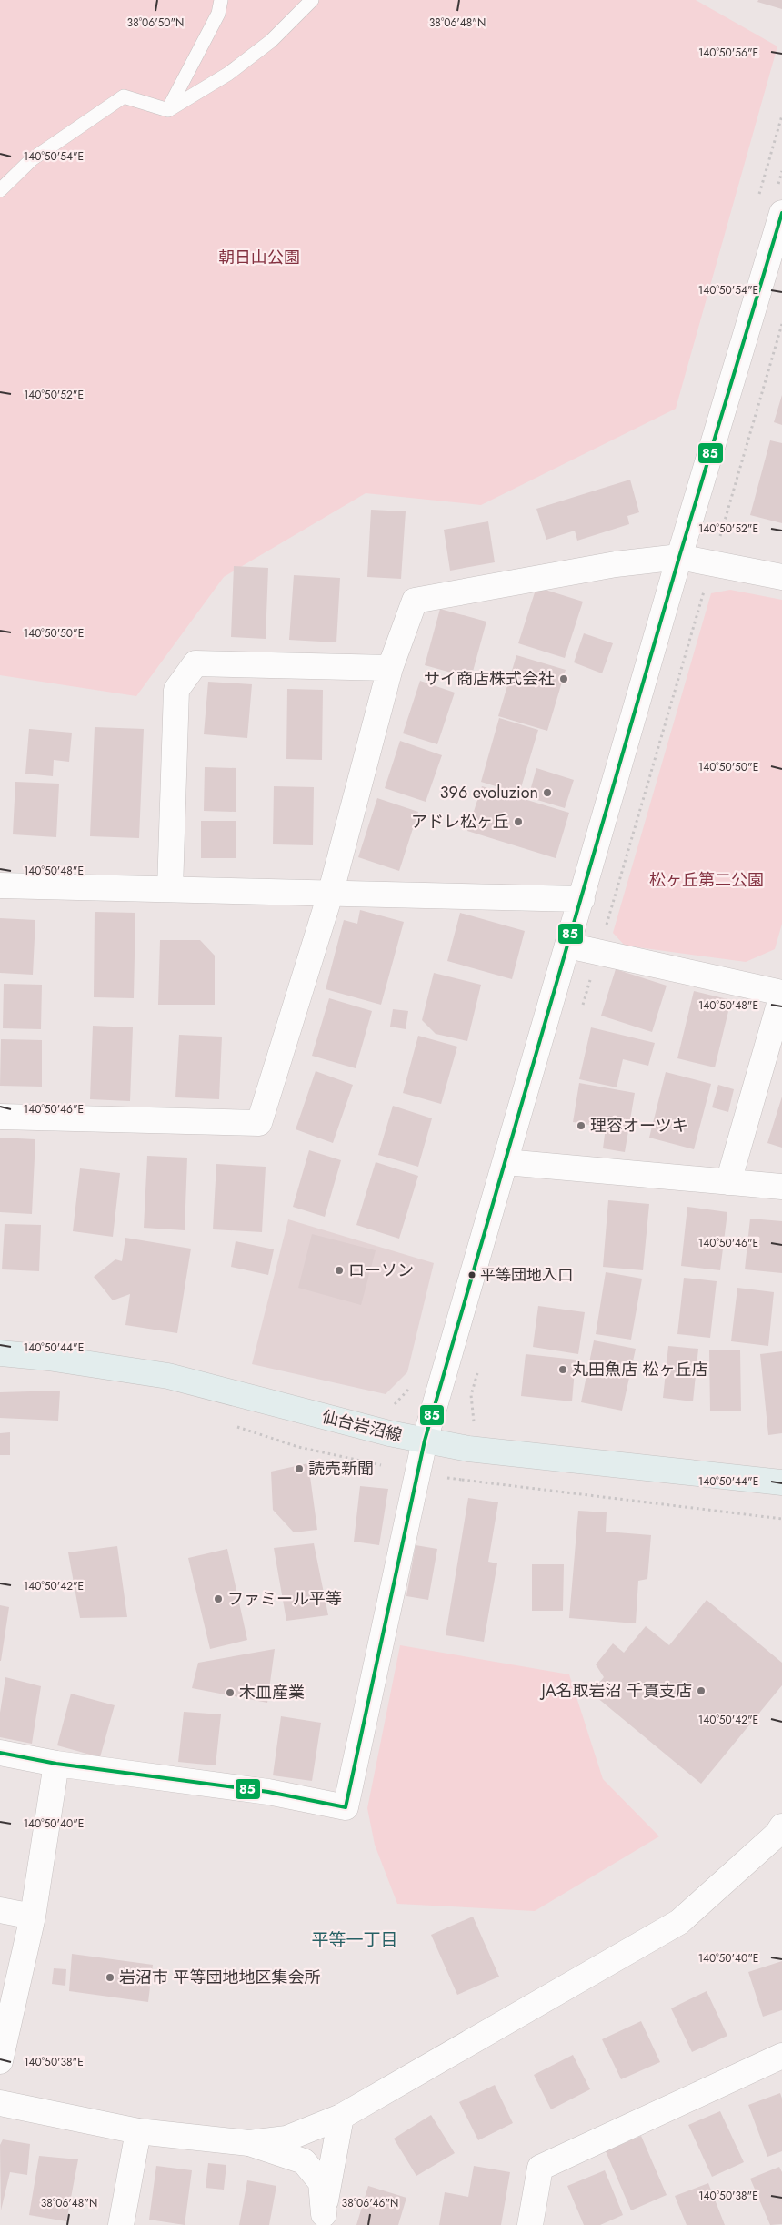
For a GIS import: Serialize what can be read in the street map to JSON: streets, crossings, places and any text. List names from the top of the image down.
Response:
{
  "streets": {
    "main road": ["仙台岩沼線"]
  },
  "districts": ["平等一丁目"],
  "parks": ["朝日山公園", "松ヶ丘第二公園"],
  "places": [
    "サイ商店株式会社",
    "396 evoluzion",
    "アドレ松ヶ丘",
    "理容オーツキ",
    "ローソン",
    "平等団地入口",
    "丸田魚店 松ヶ丘店",
    "読売新聞",
    "ファミール平等",
    "JA名取岩沼 千貫支店",
    "木皿産業",
    "岩沼市 平等団地地区集会所"
  ],
  "lines": ["transit line 85"],
  "coordinates": [
    "38°06'50\"N",
    "38°06'48\"N",
    "140°50'56\"E",
    "140°50'54\"E",
    "140°50'52\"E",
    "140°50'50\"E",
    "140°50'48\"E",
    "140°50'46\"E",
    "140°50'44\"E",
    "140°50'42\"E",
    "140°50'40\"E",
    "140°50'38\"E",
    "38°06'46\"N"
  ]
}
